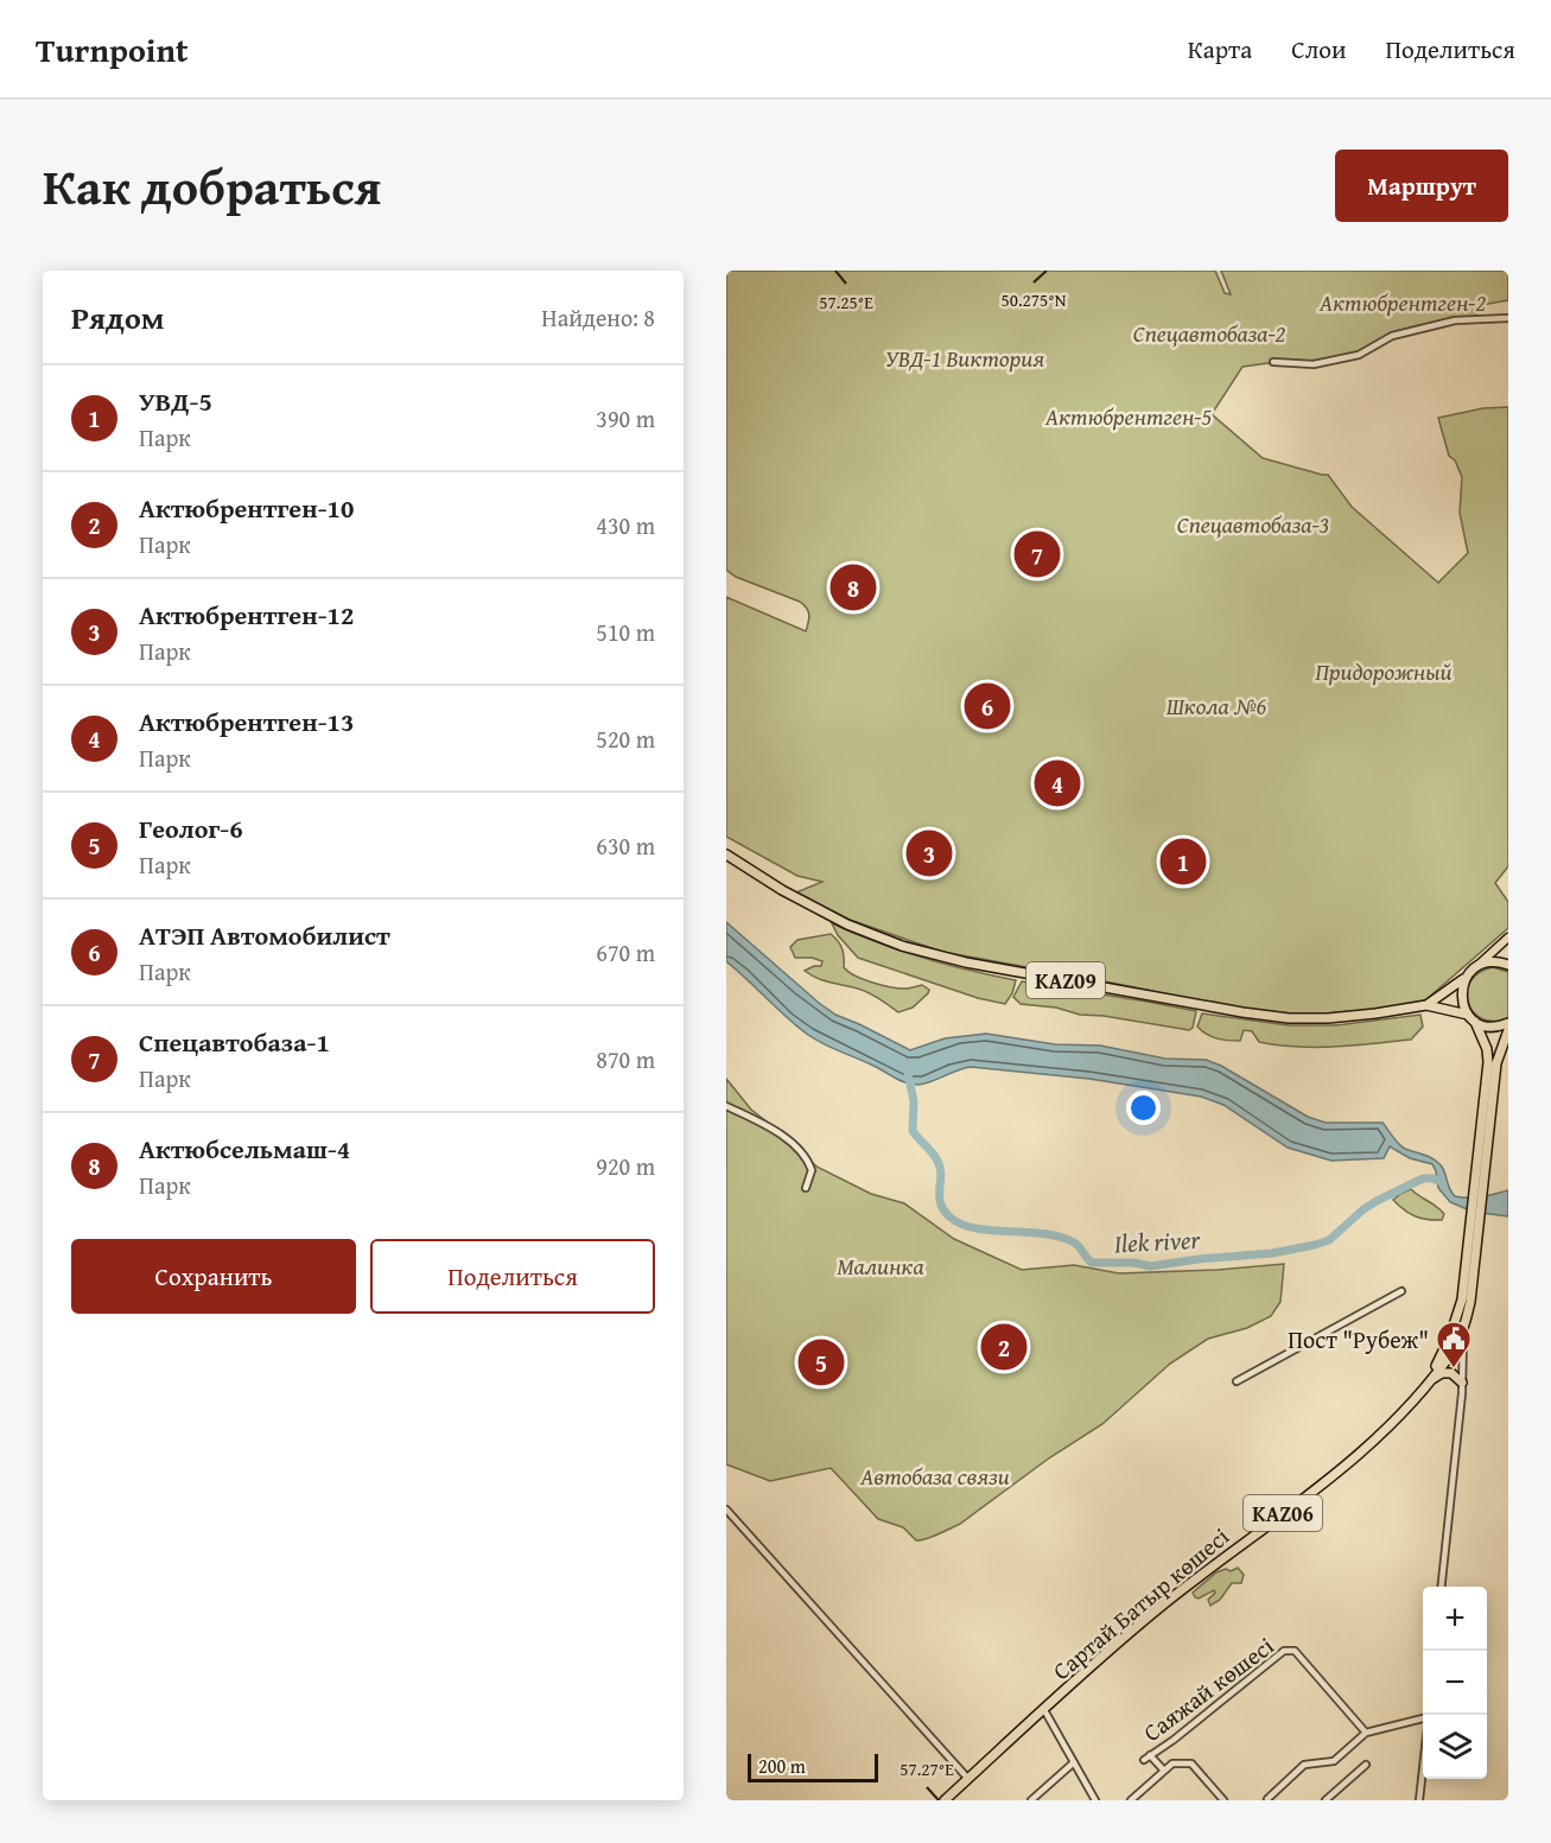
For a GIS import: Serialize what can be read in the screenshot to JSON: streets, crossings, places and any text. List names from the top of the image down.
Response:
{
  "streets": {
    "highway": ["KAZ09", "KАZ06", "Сартай Батыр көшесі"],
    "street": ["Саяжай көшесі"]
  },
  "crossings": [
    ["KAZ09", "KАZ06"],
    ["KАZ06", "Сартай Батыр көшесі"]
  ],
  "water": ["Ilek river"],
  "parks": [
    "Актюбрентген-2",
    "Спецавтобаза-2",
    "УВД-1 Виктория",
    "Актюбрентген-5",
    "Спецавтобаза-3",
    "Придорожный",
    "Школа №6",
    "Малинка",
    "Автобаза связи"
  ],
  "places": {
    "public building": ["Пост \"Рубеж\""]
  },
  "scale_bar": "200 m",
  "page": {
    "header": "Turnpoint",
    "nav": ["Карта", "Слои", "Поделиться"],
    "title": "Как добраться",
    "buttons": [
      "Маршрут",
      ["Сохранить", "Поделиться"]
    ],
    "heading": ["Рядом", "Найдено: 8"],
    "list": [
      {
        "mark": "1",
        "name": "УВД-5",
        "note": "Парк",
        "value": "390 m"
      },
      {
        "mark": "2",
        "name": "Актюбрентген-10",
        "note": "Парк",
        "value": "430 m"
      },
      {
        "mark": "3",
        "name": "Актюбрентген-12",
        "note": "Парк",
        "value": "510 m"
      },
      {
        "mark": "4",
        "name": "Актюбрентген-13",
        "note": "Парк",
        "value": "520 m"
      },
      {
        "mark": "5",
        "name": "Геолог-6",
        "note": "Парк",
        "value": "630 m"
      },
      {
        "mark": "6",
        "name": "АТЭП Автомобилист",
        "note": "Парк",
        "value": "670 m"
      },
      {
        "mark": "7",
        "name": "Спецавтобаза-1",
        "note": "Парк",
        "value": "870 m"
      },
      {
        "mark": "8",
        "name": "Актюбсельмаш-4",
        "note": "Парк",
        "value": "920 m"
      }
    ],
    "pins": [
      "7",
      "8",
      "6",
      "4",
      "3",
      "1",
      "2",
      "5"
    ],
    "map_buttons": ["+", "−"],
    "scale": "200 m"
  },
  "coordinates": ["50.275°N", "57.25°E", "57.27°E"]
}
